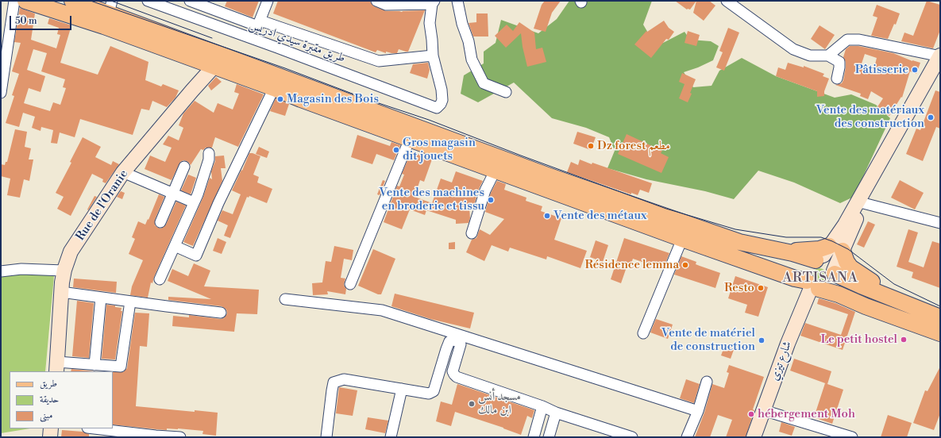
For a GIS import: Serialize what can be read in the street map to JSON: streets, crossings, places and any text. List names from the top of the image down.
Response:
{
  "streets": {
    "street": ["طريق مقبرة سيدي ادريس", "Rue de l'Oranie", "شارع تيزي"]
  },
  "districts": ["ARTISANA"],
  "places": [
    "Pâtisserie",
    "Magasin des Bois",
    "Vente des matériaux des construction",
    "Dz forest مطعم",
    "Gros magasin dit jouets",
    "Vente des machines en broderie et tissu",
    "Vente des métaux",
    "Résidence lemma",
    "Resto",
    "Le petit hostel",
    "Vente de matériel de construction",
    "مسجد أنس ابن مالك",
    "hébergement Moh"
  ],
  "legend": ["طريق", "حديقة", "مبنى"],
  "scale_bar": "50 m"
}
